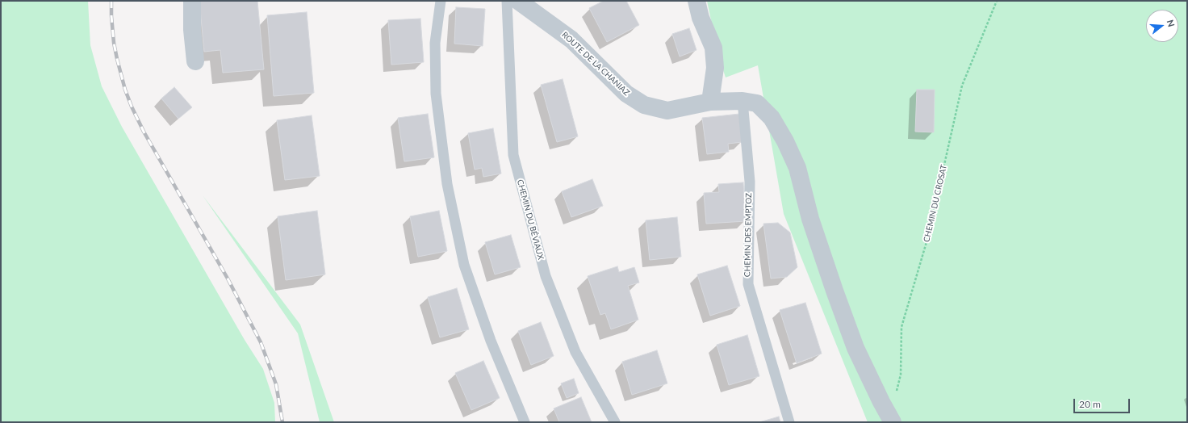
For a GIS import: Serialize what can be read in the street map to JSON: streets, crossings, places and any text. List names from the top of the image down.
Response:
{
  "streets": {
    "street": ["ROUTE DE LA CHANIAZ"],
    "lane": ["CHEMIN DU BÉVIAUX", "CHEMIN DES EMPTOZ"],
    "path": ["CHEMIN DU CROSAT"]
  },
  "scale_bar": "20 m",
  "north": "right"
}
